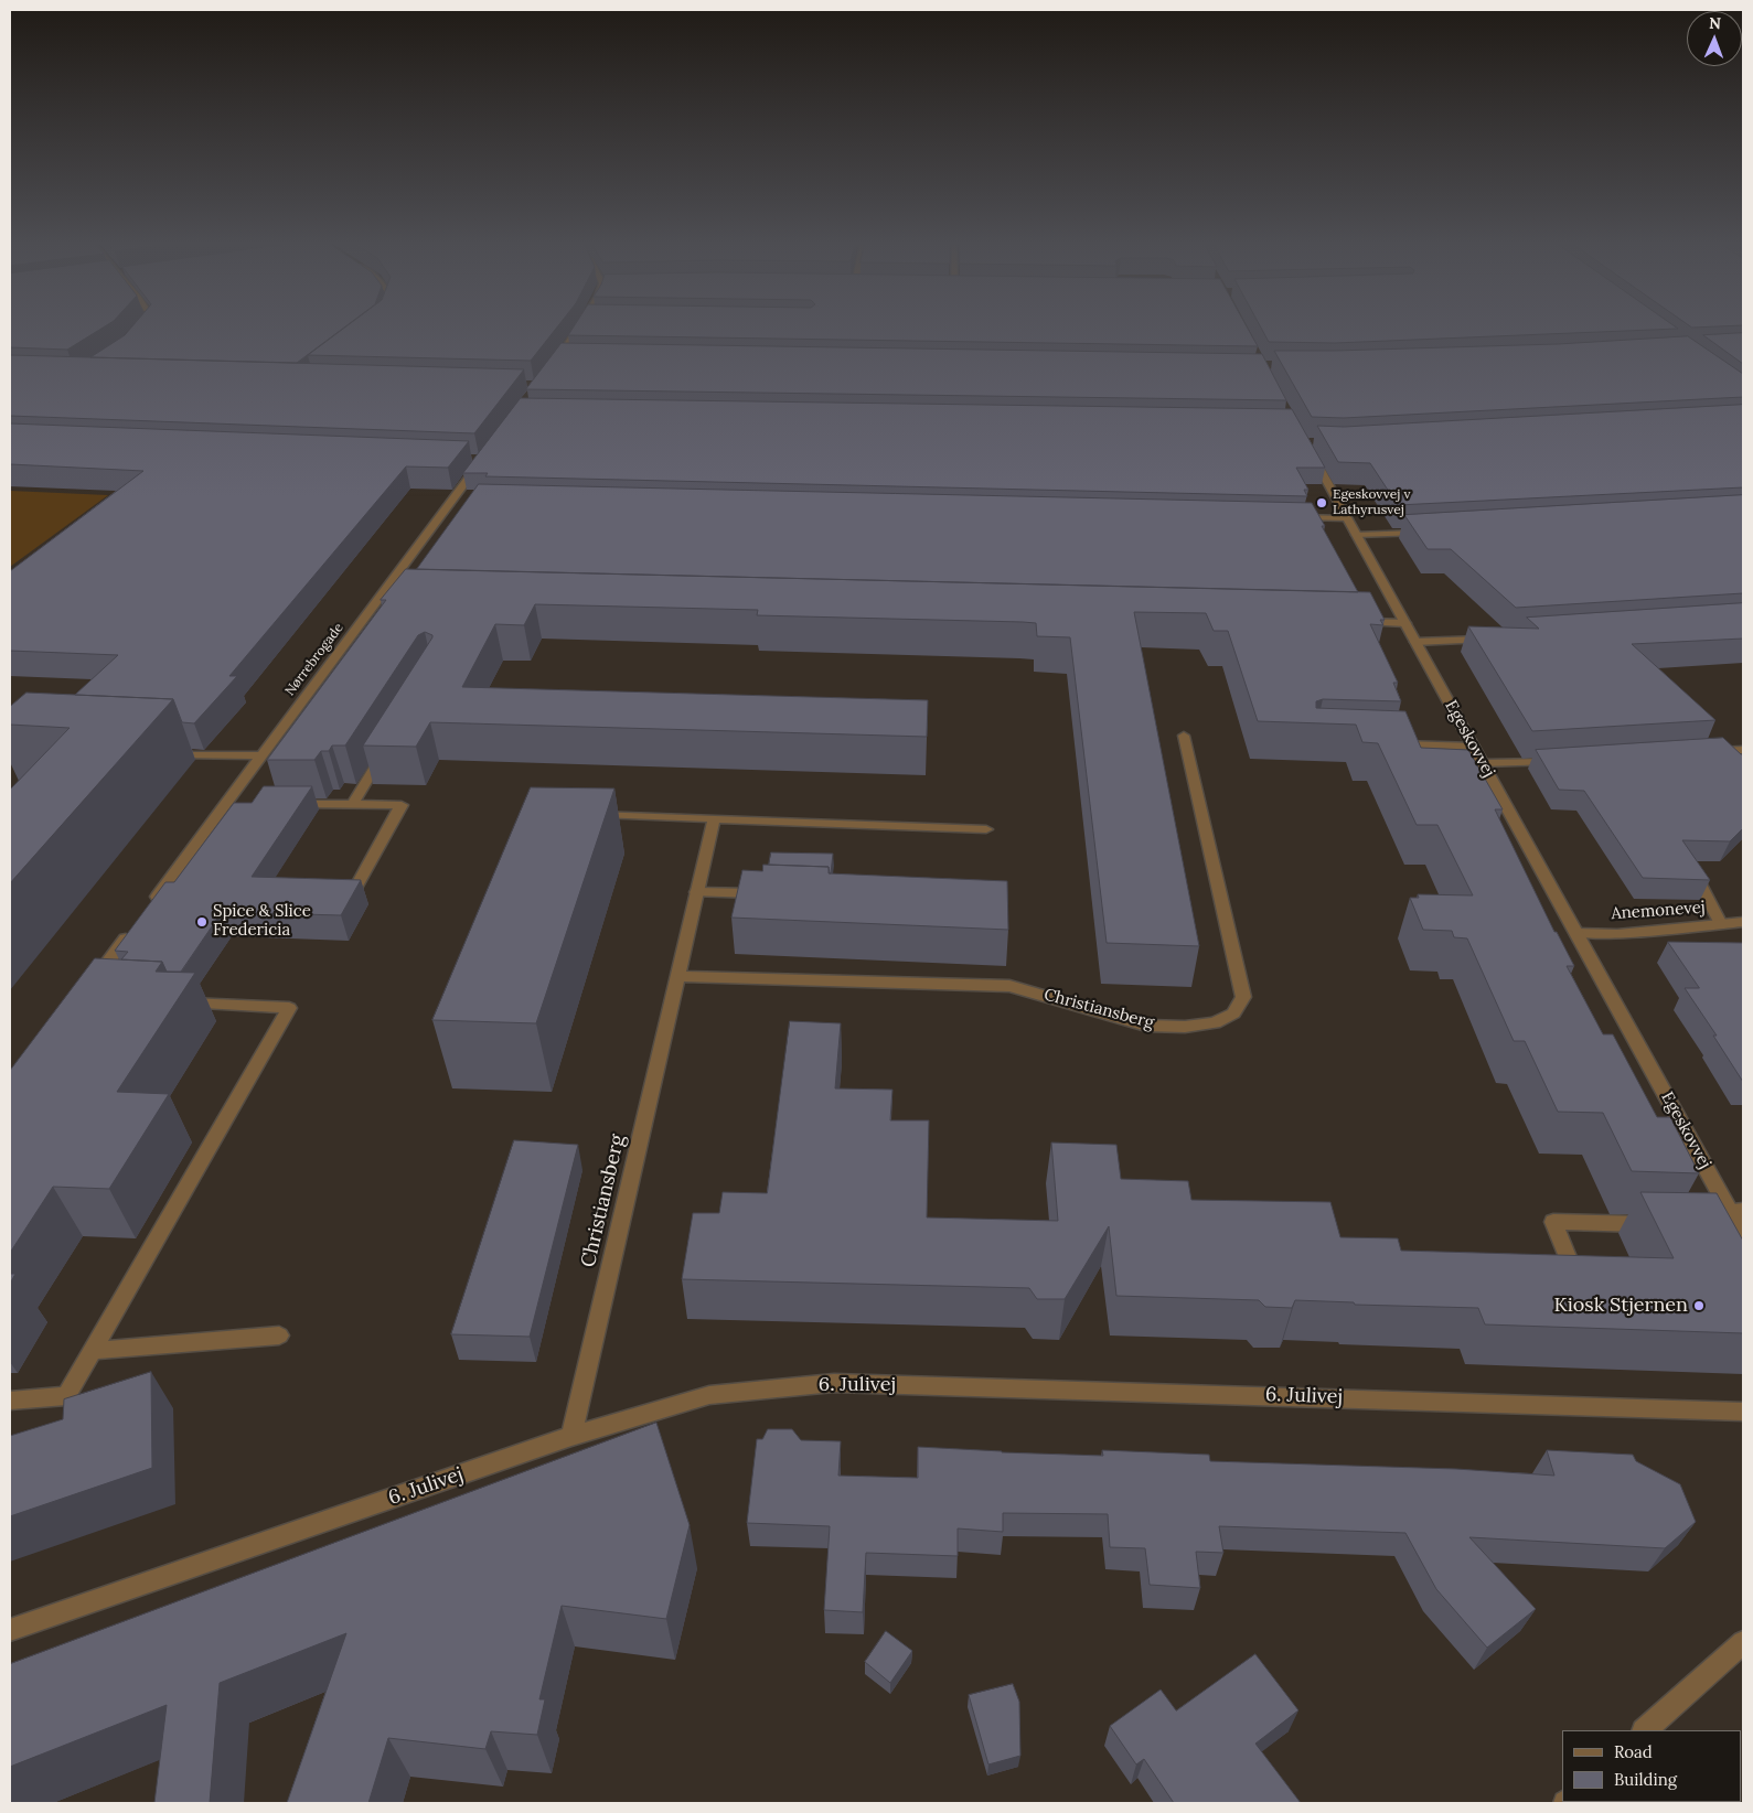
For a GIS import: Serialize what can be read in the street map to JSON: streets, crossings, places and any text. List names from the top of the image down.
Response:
{
  "streets": {
    "street": [
      "Nørrebrogade",
      "Egeskovvej",
      "Anemonevej",
      "Christiansberg",
      "6. Julivej"
    ]
  },
  "crossings": [
    ["Egeskovvej", "Anemonevej"],
    ["Christiansberg", "6. Julivej"]
  ],
  "places": ["Egeskovvej v Lathyrusvej", "Spice & Slice Fredericia", "Kiosk Stjernen"],
  "legend": ["Road", "Building"],
  "north": "top"
}
